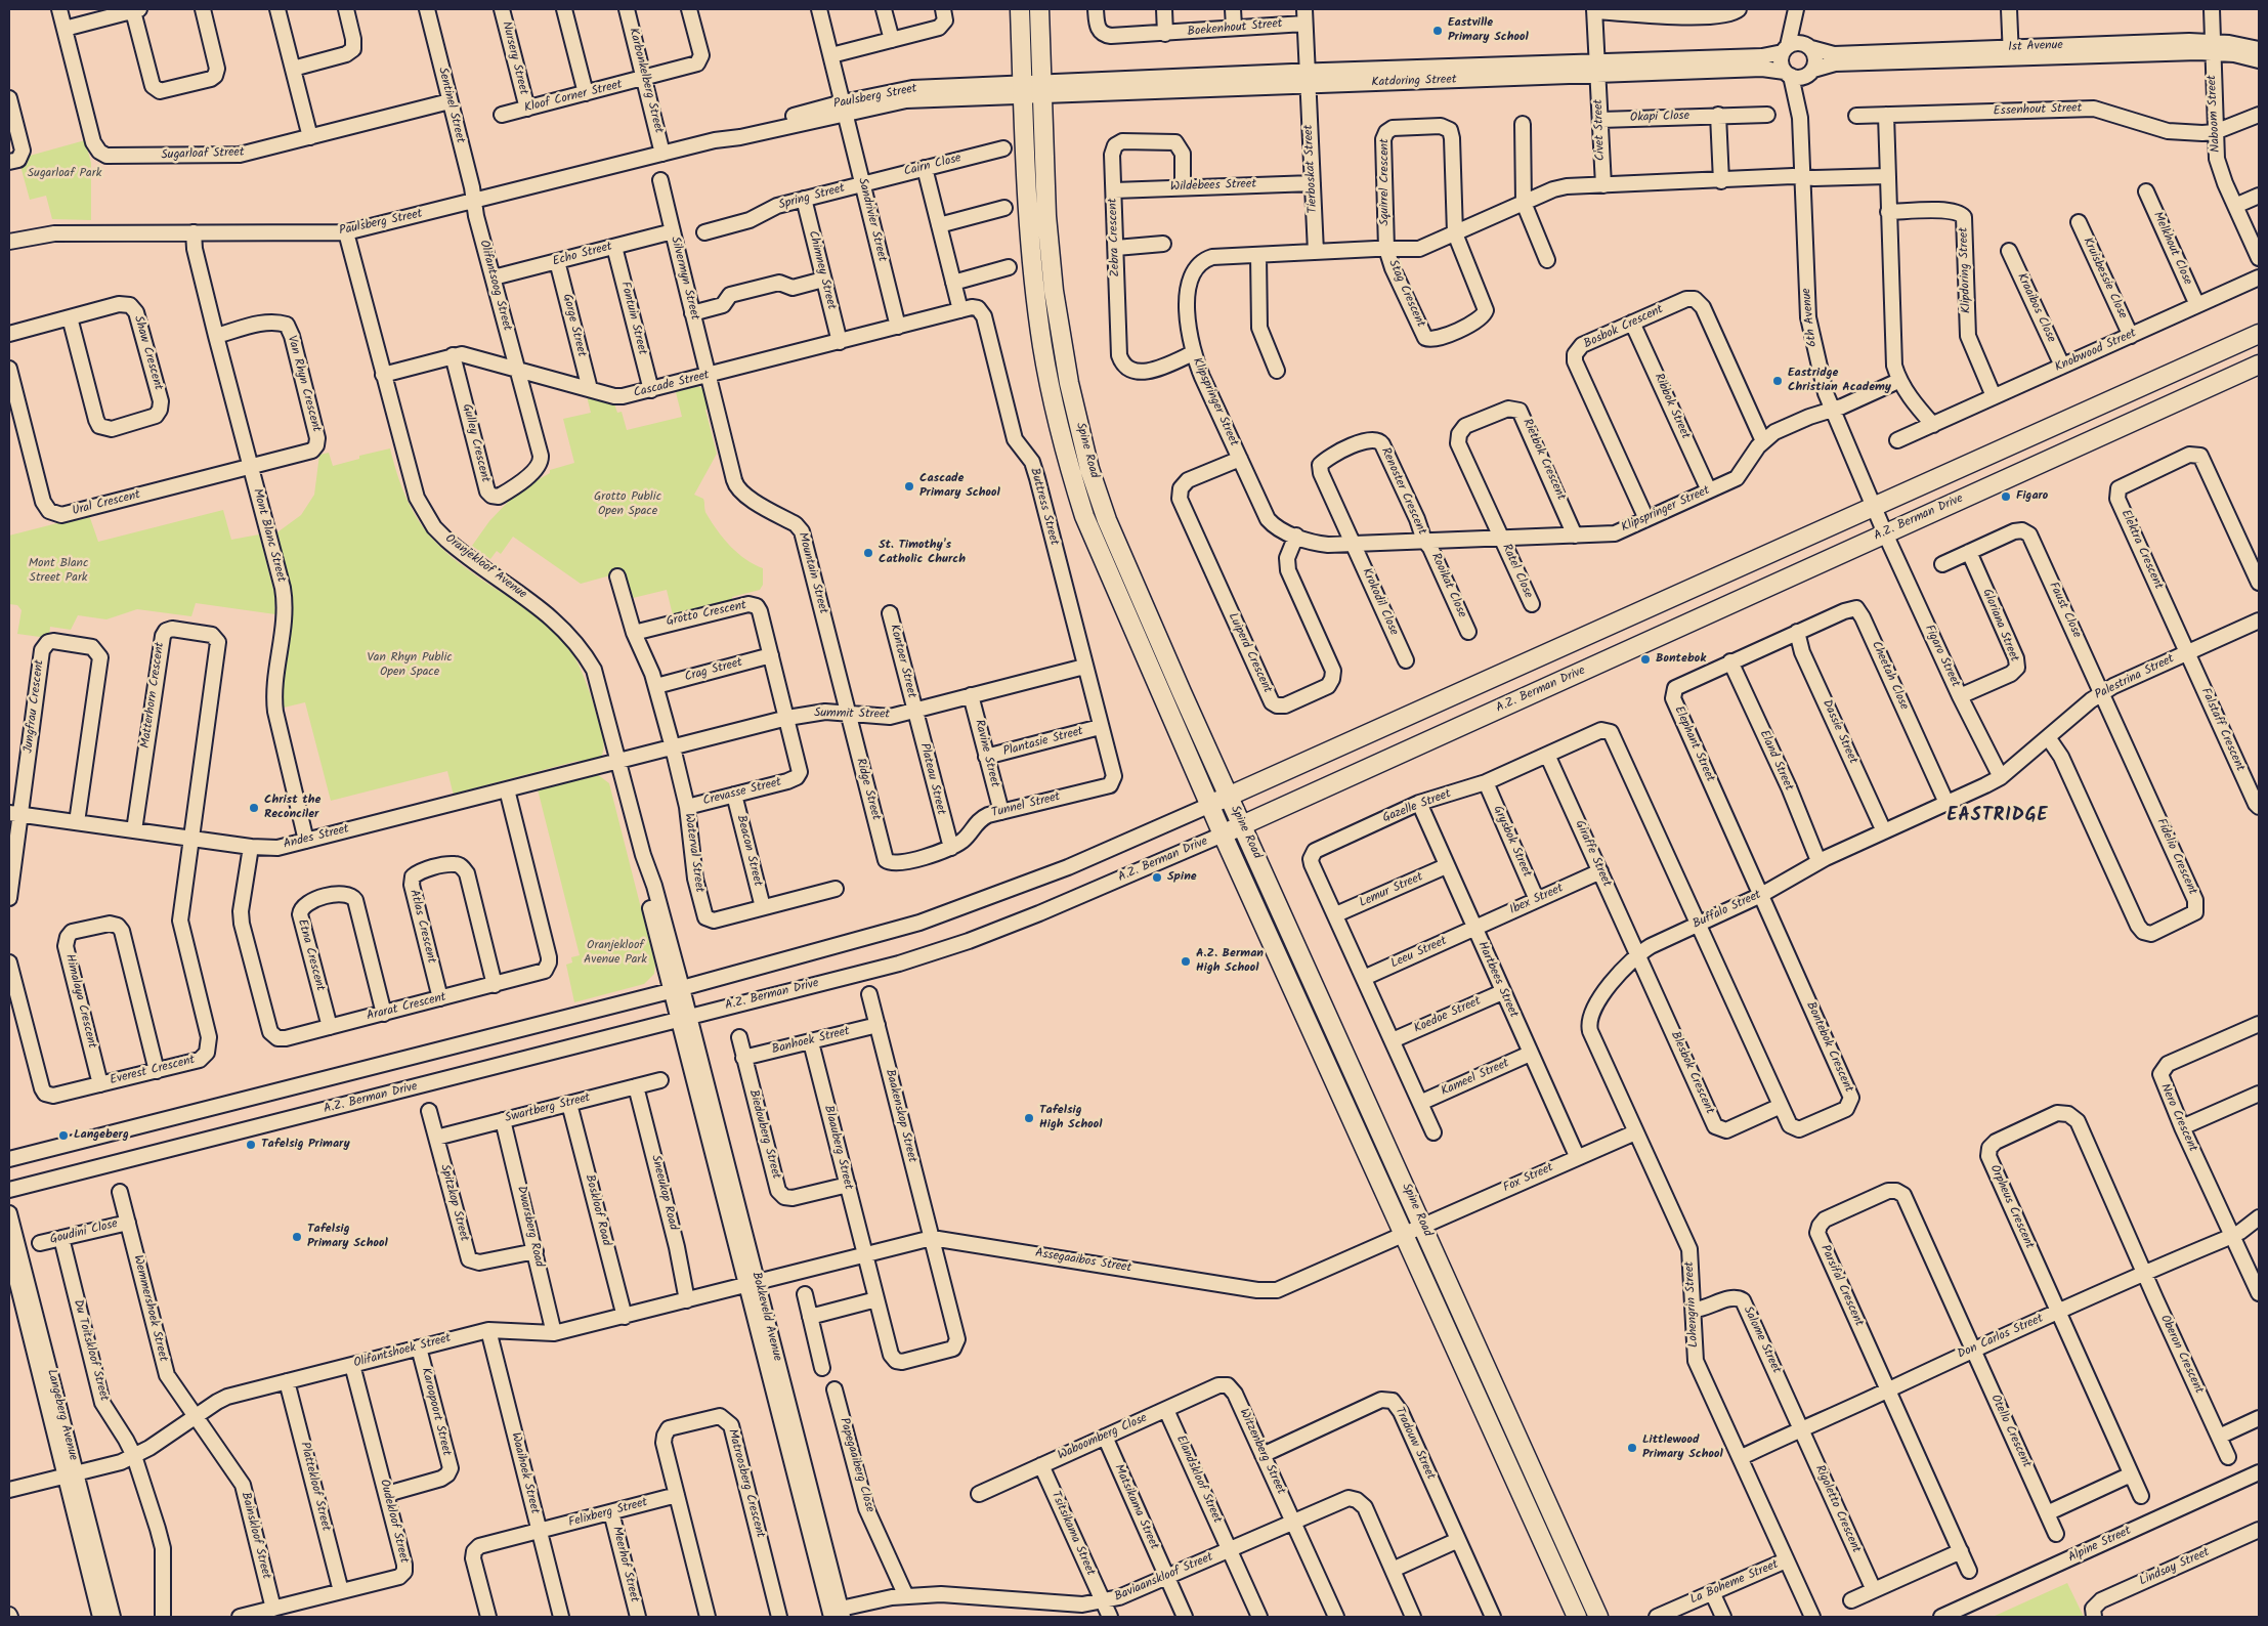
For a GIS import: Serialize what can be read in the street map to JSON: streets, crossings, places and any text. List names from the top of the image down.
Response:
{
  "streets": {
    "main road": ["Spine Road", "A.Z. Berman Drive"],
    "street": [
      "Boekenhout Street",
      "1st Avenue",
      "Nursery Street",
      "Karbonkelberg Street",
      "Katdoring Street",
      "Kloof Corner Street",
      "Paulsberg Street",
      "Sentinel Street",
      "Essenhout Street",
      "Naboom Street",
      "Okapi Close",
      "Civet Street",
      "Sugarloaf Street",
      "Cairn Close",
      "Tierboskat Street",
      "Squirrel Crescent",
      "Wildebees Street",
      "Spring Street",
      "Sandrivier Street",
      "Zebra Crescent",
      "Melkhout Close",
      "Echo Street",
      "Chimney Street",
      "Klipdoring Street",
      "Silvermyn Street",
      "Kruisbessie Close",
      "Olifantsoog Street",
      "Stag Crescent",
      "Kraaibos Close",
      "6th Avenue",
      "Fontuin Street",
      "Gorge Street",
      "Bosbok Crescent",
      "Knobwood Street",
      "Shaw Crescent",
      "Van Rhyn Crescent",
      "Cascade Street",
      "Klipspringer Street",
      "Ribbok Street",
      "Gulley Crescent",
      "Rietbok Crescent",
      "Renoster Crescent",
      "Ural Crescent",
      "Buttress Street",
      "Mont Blanc Street",
      "Elektra Crescent",
      "Oranjekloof Avenue",
      "Ratel Close",
      "Mountain Street",
      "Rooikat Close",
      "Krokodil Close",
      "Faust Close",
      "Grotto Crescent",
      "Gloriana Street",
      "Luiperd Crescent",
      "Figaro Street",
      "Kontoer Street",
      "Crag Street",
      "Cheetah Close",
      "Palestrina Street",
      "Matterhorn Crescent",
      "Jungfrau Crescent",
      "Summit Street",
      "Falstaff Crescent",
      "Dassie Street",
      "Plantasie Street",
      "Elephant Street",
      "Ravine Street",
      "Eland Street",
      "Plateau Street",
      "Ridge Street",
      "Crevasse Street",
      "Tunnel Street",
      "Gazelle Street",
      "Andes Street",
      "Grysbok Street",
      "Beacon Street",
      "Waterval Street",
      "Giraffe Street",
      "Fidelio Crescent",
      "Lemur Street",
      "Ibex Street",
      "Buffalo Street",
      "Atlas Crescent",
      "Leeu Street",
      "Etna Crescent",
      "Hartbees Street",
      "Himalaya Crescent",
      "Ararat Crescent",
      "Koedoe Street",
      "Banhoek Street",
      "Bontebok Crescent",
      "Everest Crescent",
      "Blesbok Crescent",
      "Kameel Street",
      "Swartberg Street",
      "Baakenskop Street",
      "Nero Crescent",
      "Biedouberg Street",
      "Blaauberg Street",
      "Fox Street",
      "Sneeukop Road",
      "Spitzkop Street",
      "Orpheus Crescent",
      "Boskloof Road",
      "Dwarsberg Road",
      "Goudini Close",
      "Assegaaibos Street",
      "Parsifal Crescent",
      "Lohengrin Street",
      "Wemmershoek Street",
      "Bokkeveld Avenue",
      "Don Carlos Street",
      "Salome Street",
      "Du Toitskloof Street",
      "Olifantshoek Street",
      "Oberon Crescent",
      "Karoopoort Street",
      "Langeberg Avenue",
      "Otello Crescent",
      "Waboomberg Close",
      "Tradouw Street",
      "Witzenberg Street",
      "Papegaaiberg Close",
      "Waaihoek Street",
      "Elandskloof Street",
      "Matroosberg Crescent",
      "Plattekloof Street",
      "Matsikama Street",
      "Rigoletto Crescent",
      "Felixberg Street",
      "Oudekloof Street",
      "Tsitsikama Street",
      "Bainskloof Street",
      "Alpine Street",
      "Meerhof Street",
      "Lindsay Street",
      "Baviaanskloof Street",
      "La Boheme Street"
    ]
  },
  "crossings": [
    ["Boekenhout Street", "Tierboskat Street"],
    ["1st Avenue", "Katdoring Street"],
    ["1st Avenue", "Naboom Street"],
    ["1st Avenue", "6th Avenue"],
    ["Nursery Street", "Kloof Corner Street"],
    ["Karbonkelberg Street", "Kloof Corner Street"],
    ["Karbonkelberg Street", "Paulsberg Street"],
    ["Katdoring Street", "Paulsberg Street"],
    ["Katdoring Street", "Civet Street"],
    ["Katdoring Street", "Tierboskat Street"],
    ["Katdoring Street", "6th Avenue"],
    ["Katdoring Street", "Spine Road"],
    ["Paulsberg Street", "Sentinel Street"],
    ["Paulsberg Street", "Sandrivier Street"],
    ["Paulsberg Street", "Olifantsoog Street"],
    ["Paulsberg Street", "Spine Road"],
    ["Paulsberg Street", "Mont Blanc Street"],
    ["Paulsberg Street", "Oranjekloof Avenue"],
    ["Sentinel Street", "Sugarloaf Street"],
    ["Sentinel Street", "Olifantsoog Street"],
    ["Essenhout Street", "Naboom Street"],
    ["Okapi Close", "Civet Street"],
    ["Civet Street", "Klipspringer Street"],
    ["Cairn Close", "Spring Street"],
    ["Cairn Close", "Sandrivier Street"],
    ["Tierboskat Street", "Wildebees Street"],
    ["Tierboskat Street", "Klipspringer Street"],
    ["Squirrel Crescent", "Stag Crescent"],
    ["Squirrel Crescent", "Klipspringer Street"],
    ["Wildebees Street", "Zebra Crescent"],
    ["Spring Street", "Sandrivier Street"],
    ["Spring Street", "Chimney Street"],
    ["Sandrivier Street", "Cascade Street"],
    ["Zebra Crescent", "Klipspringer Street"],
    ["Melkhout Close", "Knobwood Street"],
    ["Echo Street", "Silvermyn Street"],
    ["Echo Street", "Olifantsoog Street"],
    ["Echo Street", "Fontuin Street"],
    ["Echo Street", "Gorge Street"],
    ["Chimney Street", "Cascade Street"],
    ["Klipdoring Street", "Knobwood Street"],
    ["Silvermyn Street", "Cascade Street"],
    ["Silvermyn Street", "Mountain Street"],
    ["Kruisbessie Close", "Knobwood Street"],
    ["Olifantsoog Street", "Cascade Street"],
    ["Olifantsoog Street", "Gulley Crescent"],
    ["Stag Crescent", "Klipspringer Street"],
    ["Kraaibos Close", "Knobwood Street"],
    ["6th Avenue", "Klipspringer Street"],
    ["6th Avenue", "A.Z. Berman Drive"],
    ["6th Avenue", "Figaro Street"],
    ["Fontuin Street", "Cascade Street"],
    ["Gorge Street", "Cascade Street"],
    ["Bosbok Crescent", "Klipspringer Street"],
    ["Bosbok Crescent", "Ribbok Street"],
    ["Van Rhyn Crescent", "Ural Crescent"],
    ["Van Rhyn Crescent", "Mont Blanc Street"],
    ["Cascade Street", "Gulley Crescent"],
    ["Cascade Street", "Buttress Street"],
    ["Cascade Street", "Oranjekloof Avenue"],
    ["Cascade Street", "Mountain Street"],
    ["Klipspringer Street", "Ribbok Street"],
    ["Klipspringer Street", "Rietbok Crescent"],
    ["Klipspringer Street", "Renoster Crescent"],
    ["Klipspringer Street", "Ratel Close"],
    ["Klipspringer Street", "Rooikat Close"],
    ["Klipspringer Street", "Krokodil Close"],
    ["Klipspringer Street", "Luiperd Crescent"],
    ["Spine Road", "A.Z. Berman Drive"],
    ["Spine Road", "Fox Street"],
    ["Spine Road", "Assegaaibos Street"],
    ["Rietbok Crescent", "Ratel Close"],
    ["Renoster Crescent", "Rooikat Close"],
    ["Renoster Crescent", "Krokodil Close"],
    ["Ural Crescent", "Mont Blanc Street"],
    ["Buttress Street", "Summit Street"],
    ["Buttress Street", "Plantasie Street"],
    ["Buttress Street", "Tunnel Street"],
    ["A.Z. Berman Drive", "Figaro Street"],
    ["A.Z. Berman Drive", "Bokkeveld Avenue"],
    ["Mont Blanc Street", "Andes Street"],
    ["Elektra Crescent", "Palestrina Street"],
    ["Elektra Crescent", "Falstaff Crescent"],
    ["Oranjekloof Avenue", "Summit Street"],
    ["Oranjekloof Avenue", "Andes Street"],
    ["Oranjekloof Avenue", "Bokkeveld Avenue"],
    ["Mountain Street", "Summit Street"],
    ["Mountain Street", "Ridge Street"],
    ["Faust Close", "Gloriana Street"],
    ["Faust Close", "Palestrina Street"],
    ["Faust Close", "Fidelio Crescent"],
    ["Grotto Crescent", "Crag Street"],
    ["Grotto Crescent", "Summit Street"],
    ["Grotto Crescent", "Crevasse Street"],
    ["Gloriana Street", "Figaro Street"],
    ["Figaro Street", "Palestrina Street"],
    ["Figaro Street", "Buffalo Street"],
    ["Kontoer Street", "Summit Street"],
    ["Kontoer Street", "Plateau Street"],
    ["Cheetah Close", "Dassie Street"],
    ["Cheetah Close", "Elephant Street"],
    ["Cheetah Close", "Buffalo Street"],
    ["Palestrina Street", "Falstaff Crescent"],
    ["Palestrina Street", "Fidelio Crescent"],
    ["Palestrina Street", "Buffalo Street"],
    ["Matterhorn Crescent", "Andes Street"],
    ["Matterhorn Crescent", "Everest Crescent"],
    ["Jungfrau Crescent", "Andes Street"],
    ["Summit Street", "Ravine Street"],
    ["Summit Street", "Plateau Street"],
    ["Summit Street", "Ridge Street"],
    ["Summit Street", "Crevasse Street"],
    ["Summit Street", "Andes Street"],
    ["Summit Street", "Waterval Street"],
    ["Dassie Street", "Elephant Street"],
    ["Dassie Street", "Buffalo Street"],
    ["Plantasie Street", "Ravine Street"],
    ["Elephant Street", "Eland Street"],
    ["Elephant Street", "Buffalo Street"],
    ["Elephant Street", "Bontebok Crescent"],
    ["Ravine Street", "Tunnel Street"],
    ["Eland Street", "Buffalo Street"],
    ["Plateau Street", "Tunnel Street"],
    ["Ridge Street", "Tunnel Street"],
    ["Crevasse Street", "Beacon Street"],
    ["Crevasse Street", "Waterval Street"],
    ["Gazelle Street", "Grysbok Street"],
    ["Gazelle Street", "Giraffe Street"],
    ["Gazelle Street", "Lemur Street"],
    ["Gazelle Street", "Buffalo Street"],
    ["Gazelle Street", "Leeu Street"],
    ["Gazelle Street", "Hartbees Street"],
    ["Gazelle Street", "Koedoe Street"],
    ["Gazelle Street", "Bontebok Crescent"],
    ["Gazelle Street", "Kameel Street"],
    ["Andes Street", "Ararat Crescent"],
    ["Andes Street", "Everest Crescent"],
    ["Grysbok Street", "Ibex Street"],
    ["Beacon Street", "Waterval Street"],
    ["Giraffe Street", "Ibex Street"],
    ["Giraffe Street", "Buffalo Street"],
    ["Giraffe Street", "Blesbok Crescent"],
    ["Lemur Street", "Hartbees Street"],
    ["Ibex Street", "Leeu Street"],
    ["Ibex Street", "Hartbees Street"],
    ["Buffalo Street", "Bontebok Crescent"],
    ["Buffalo Street", "Blesbok Crescent"],
    ["Buffalo Street", "Fox Street"],
    ["Buffalo Street", "Lohengrin Street"],
    ["Atlas Crescent", "Ararat Crescent"],
    ["Leeu Street", "Hartbees Street"],
    ["Etna Crescent", "Ararat Crescent"],
    ["Hartbees Street", "Koedoe Street"],
    ["Hartbees Street", "Kameel Street"],
    ["Hartbees Street", "Fox Street"],
    ["Himalaya Crescent", "Everest Crescent"],
    ["Banhoek Street", "Baakenskop Street"],
    ["Banhoek Street", "Biedouberg Street"],
    ["Banhoek Street", "Blaauberg Street"],
    ["Bontebok Crescent", "Blesbok Crescent"],
    ["Swartberg Street", "Sneeukop Road"],
    ["Swartberg Street", "Spitzkop Street"],
    ["Swartberg Street", "Boskloof Road"],
    ["Swartberg Street", "Dwarsberg Road"],
    ["Baakenskop Street", "Blaauberg Street"],
    ["Baakenskop Street", "Assegaaibos Street"],
    ["Nero Crescent", "Don Carlos Street"],
    ["Biedouberg Street", "Blaauberg Street"],
    ["Blaauberg Street", "Assegaaibos Street"],
    ["Fox Street", "Assegaaibos Street"],
    ["Fox Street", "Lohengrin Street"],
    ["Sneeukop Road", "Olifantshoek Street"],
    ["Spitzkop Street", "Dwarsberg Road"],
    ["Orpheus Crescent", "Don Carlos Street"],
    ["Orpheus Crescent", "Oberon Crescent"],
    ["Boskloof Road", "Olifantshoek Street"],
    ["Dwarsberg Road", "Olifantshoek Street"],
    ["Goudini Close", "Wemmershoek Street"],
    ["Goudini Close", "Du Toitskloof Street"],
    ["Assegaaibos Street", "Bokkeveld Avenue"],
    ["Assegaaibos Street", "Olifantshoek Street"],
    ["Parsifal Crescent", "Don Carlos Street"],
    ["Parsifal Crescent", "Otello Crescent"],
    ["Lohengrin Street", "Don Carlos Street"],
    ["Lohengrin Street", "Salome Street"],
    ["Lohengrin Street", "La Boheme Street"],
    ["Wemmershoek Street", "Olifantshoek Street"],
    ["Wemmershoek Street", "Bainskloof Street"],
    ["Bokkeveld Avenue", "Olifantshoek Street"],
    ["Bokkeveld Avenue", "Baviaanskloof Street"],
    ["Don Carlos Street", "Salome Street"],
    ["Don Carlos Street", "Oberon Crescent"],
    ["Don Carlos Street", "Otello Crescent"],
    ["Don Carlos Street", "Rigoletto Crescent"],
    ["Salome Street", "Rigoletto Crescent"],
    ["Du Toitskloof Street", "Olifantshoek Street"],
    ["Olifantshoek Street", "Karoopoort Street"],
    ["Olifantshoek Street", "Langeberg Avenue"],
    ["Olifantshoek Street", "Waaihoek Street"],
    ["Olifantshoek Street", "Plattekloof Street"],
    ["Olifantshoek Street", "Oudekloof Street"],
    ["Olifantshoek Street", "Bainskloof Street"],
    ["Karoopoort Street", "Oudekloof Street"],
    ["Waboomberg Close", "Witzenberg Street"],
    ["Waboomberg Close", "Elandskloof Street"],
    ["Waboomberg Close", "Matsikama Street"],
    ["Waboomberg Close", "Tsitsikama Street"],
    ["Tradouw Street", "Witzenberg Street"],
    ["Witzenberg Street", "Baviaanskloof Street"],
    ["Papegaaiberg Close", "Baviaanskloof Street"],
    ["Waaihoek Street", "Felixberg Street"],
    ["Elandskloof Street", "Baviaanskloof Street"],
    ["Matroosberg Crescent", "Felixberg Street"],
    ["Plattekloof Street", "Oudekloof Street"],
    ["Matsikama Street", "Baviaanskloof Street"],
    ["Felixberg Street", "Meerhof Street"],
    ["Oudekloof Street", "Bainskloof Street"],
    ["Tsitsikama Street", "Baviaanskloof Street"]
  ],
  "districts": ["EASTRIDGE"],
  "parks": [
    "Sugarloaf Park",
    "Grotto Public Open Space",
    "Mont Blanc Street Park",
    "Van Rhyn Public Open Space",
    "Oranjekloof Avenue Park"
  ],
  "places": [
    "Eastville Primary School",
    "Eastridge Christian Academy",
    "Cascade Primary School",
    "Figaro",
    "St. Timothy's Catholic Church",
    "Bontebok",
    "Christ the Reconciler",
    "Spine",
    "A.Z. Berman High School",
    "Tafelsig High School",
    "Langeberg",
    "Tafelsig Primary",
    "Tafelsig Primary School",
    "Littlewood Primary School"
  ]
}
